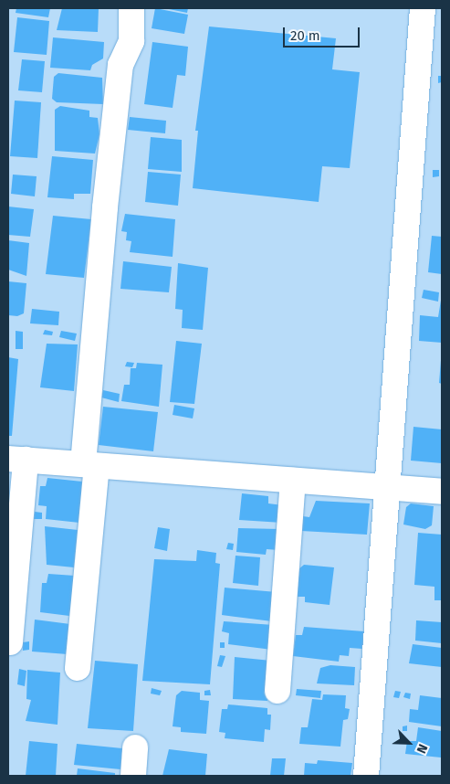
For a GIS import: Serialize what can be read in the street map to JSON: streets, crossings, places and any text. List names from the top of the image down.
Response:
{
  "scale_bar": "20 m",
  "north": "bottom right"
}
